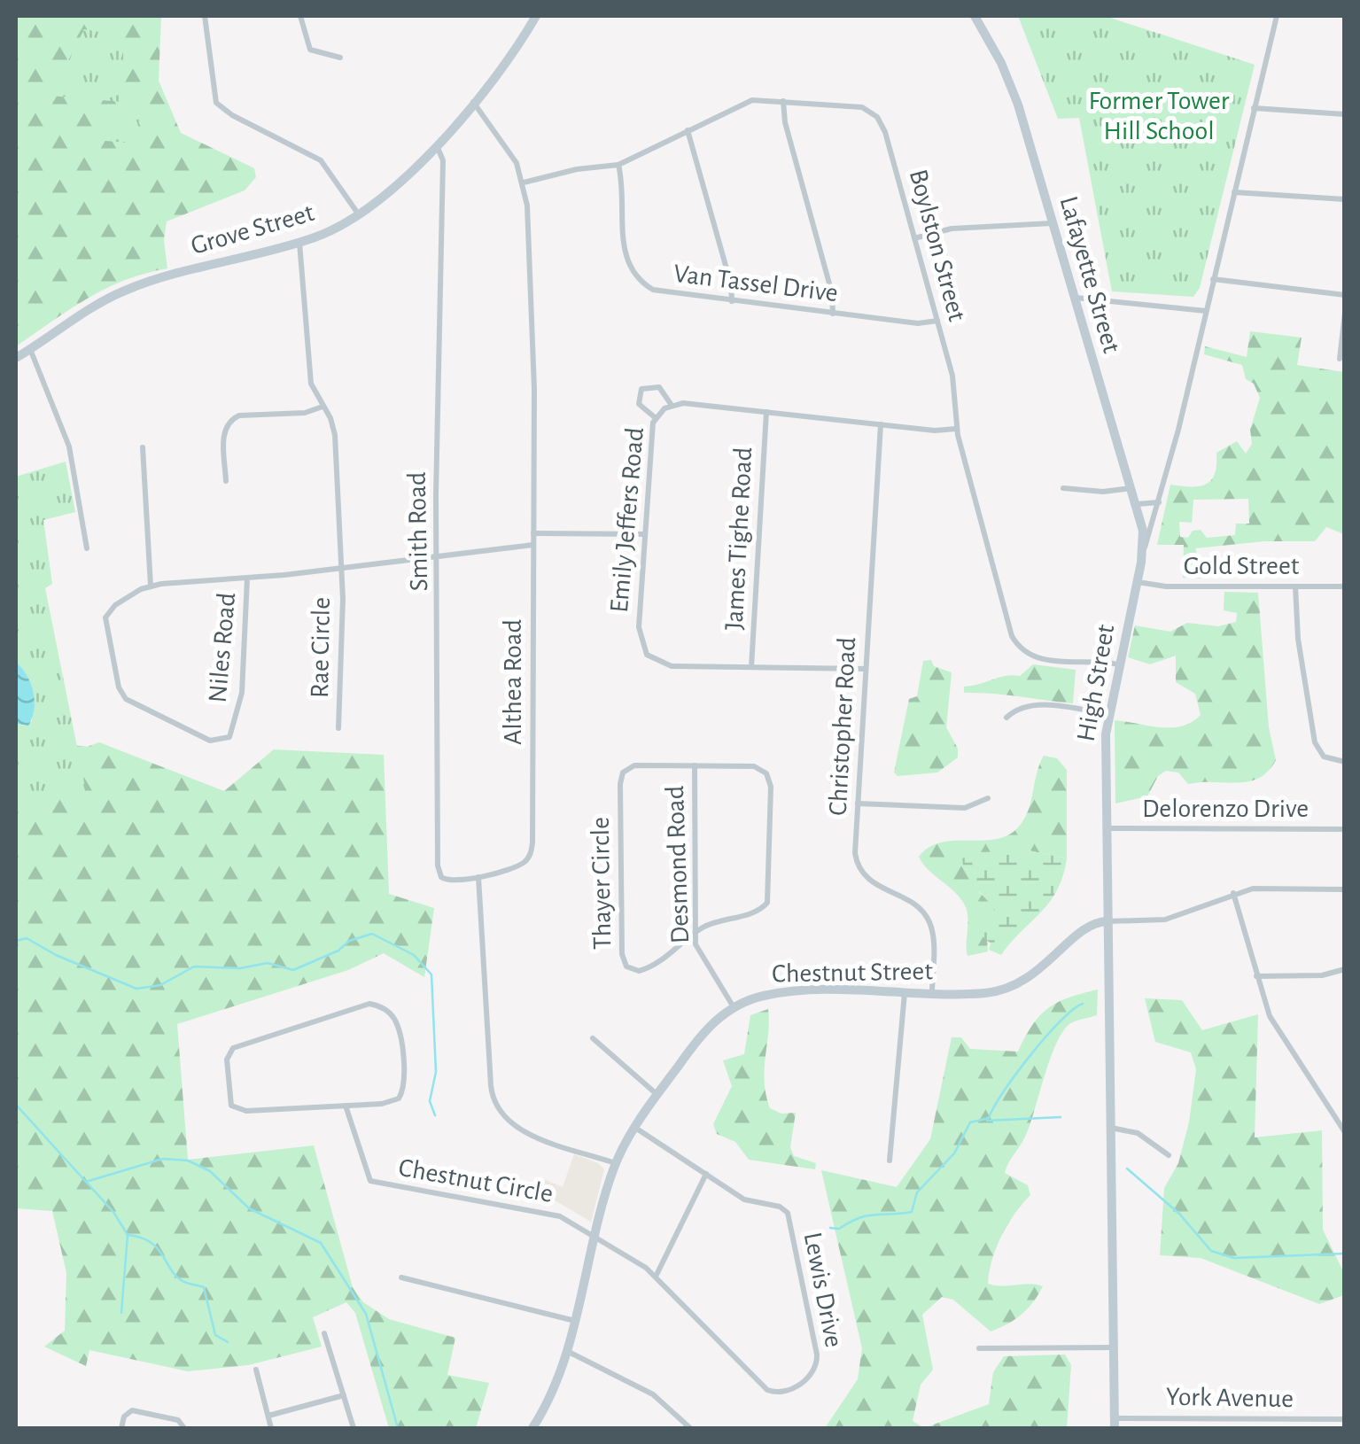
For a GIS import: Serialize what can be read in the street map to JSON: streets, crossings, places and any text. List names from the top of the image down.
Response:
{
  "streets": {
    "main road": [
      "Grove Street",
      "Lafayette Street",
      "High Street",
      "Chestnut Street"
    ],
    "street": [
      "Boylston Street",
      "Van Tassel Drive",
      "Emily Jeffers Road",
      "Smith Road",
      "James Tighe Road",
      "Gold Street",
      "Niles Road",
      "Rae Circle",
      "Althea Road",
      "Christopher Road",
      "Delorenzo Drive",
      "Desmond Road",
      "Thayer Circle",
      "Chestnut Circle",
      "Lewis Drive",
      "York Avenue"
    ]
  },
  "crossings": [
    ["Grove Street", "Smith Road"],
    ["Grove Street", "Rae Circle"],
    ["Grove Street", "Althea Road"],
    ["Boylston Street", "Van Tassel Drive"],
    ["Boylston Street", "Emily Jeffers Road"],
    ["Boylston Street", "Althea Road"],
    ["Boylston Street", "High Street"],
    ["Lafayette Street", "High Street"],
    ["Emily Jeffers Road", "James Tighe Road"],
    ["Emily Jeffers Road", "Christopher Road"],
    ["Smith Road", "Niles Road"],
    ["Smith Road", "Althea Road"],
    ["Gold Street", "High Street"],
    ["Niles Road", "Rae Circle"],
    ["Niles Road", "Althea Road"],
    ["High Street", "Delorenzo Drive"],
    ["High Street", "Chestnut Street"],
    ["High Street", "York Avenue"],
    ["Christopher Road", "Chestnut Street"],
    ["Desmond Road", "Thayer Circle"],
    ["Desmond Road", "Chestnut Street"],
    ["Chestnut Street", "Chestnut Circle"],
    ["Chestnut Street", "Lewis Drive"],
    ["Chestnut Circle", "Lewis Drive"]
  ],
  "parks": ["Former Tower Hill School"]
}
